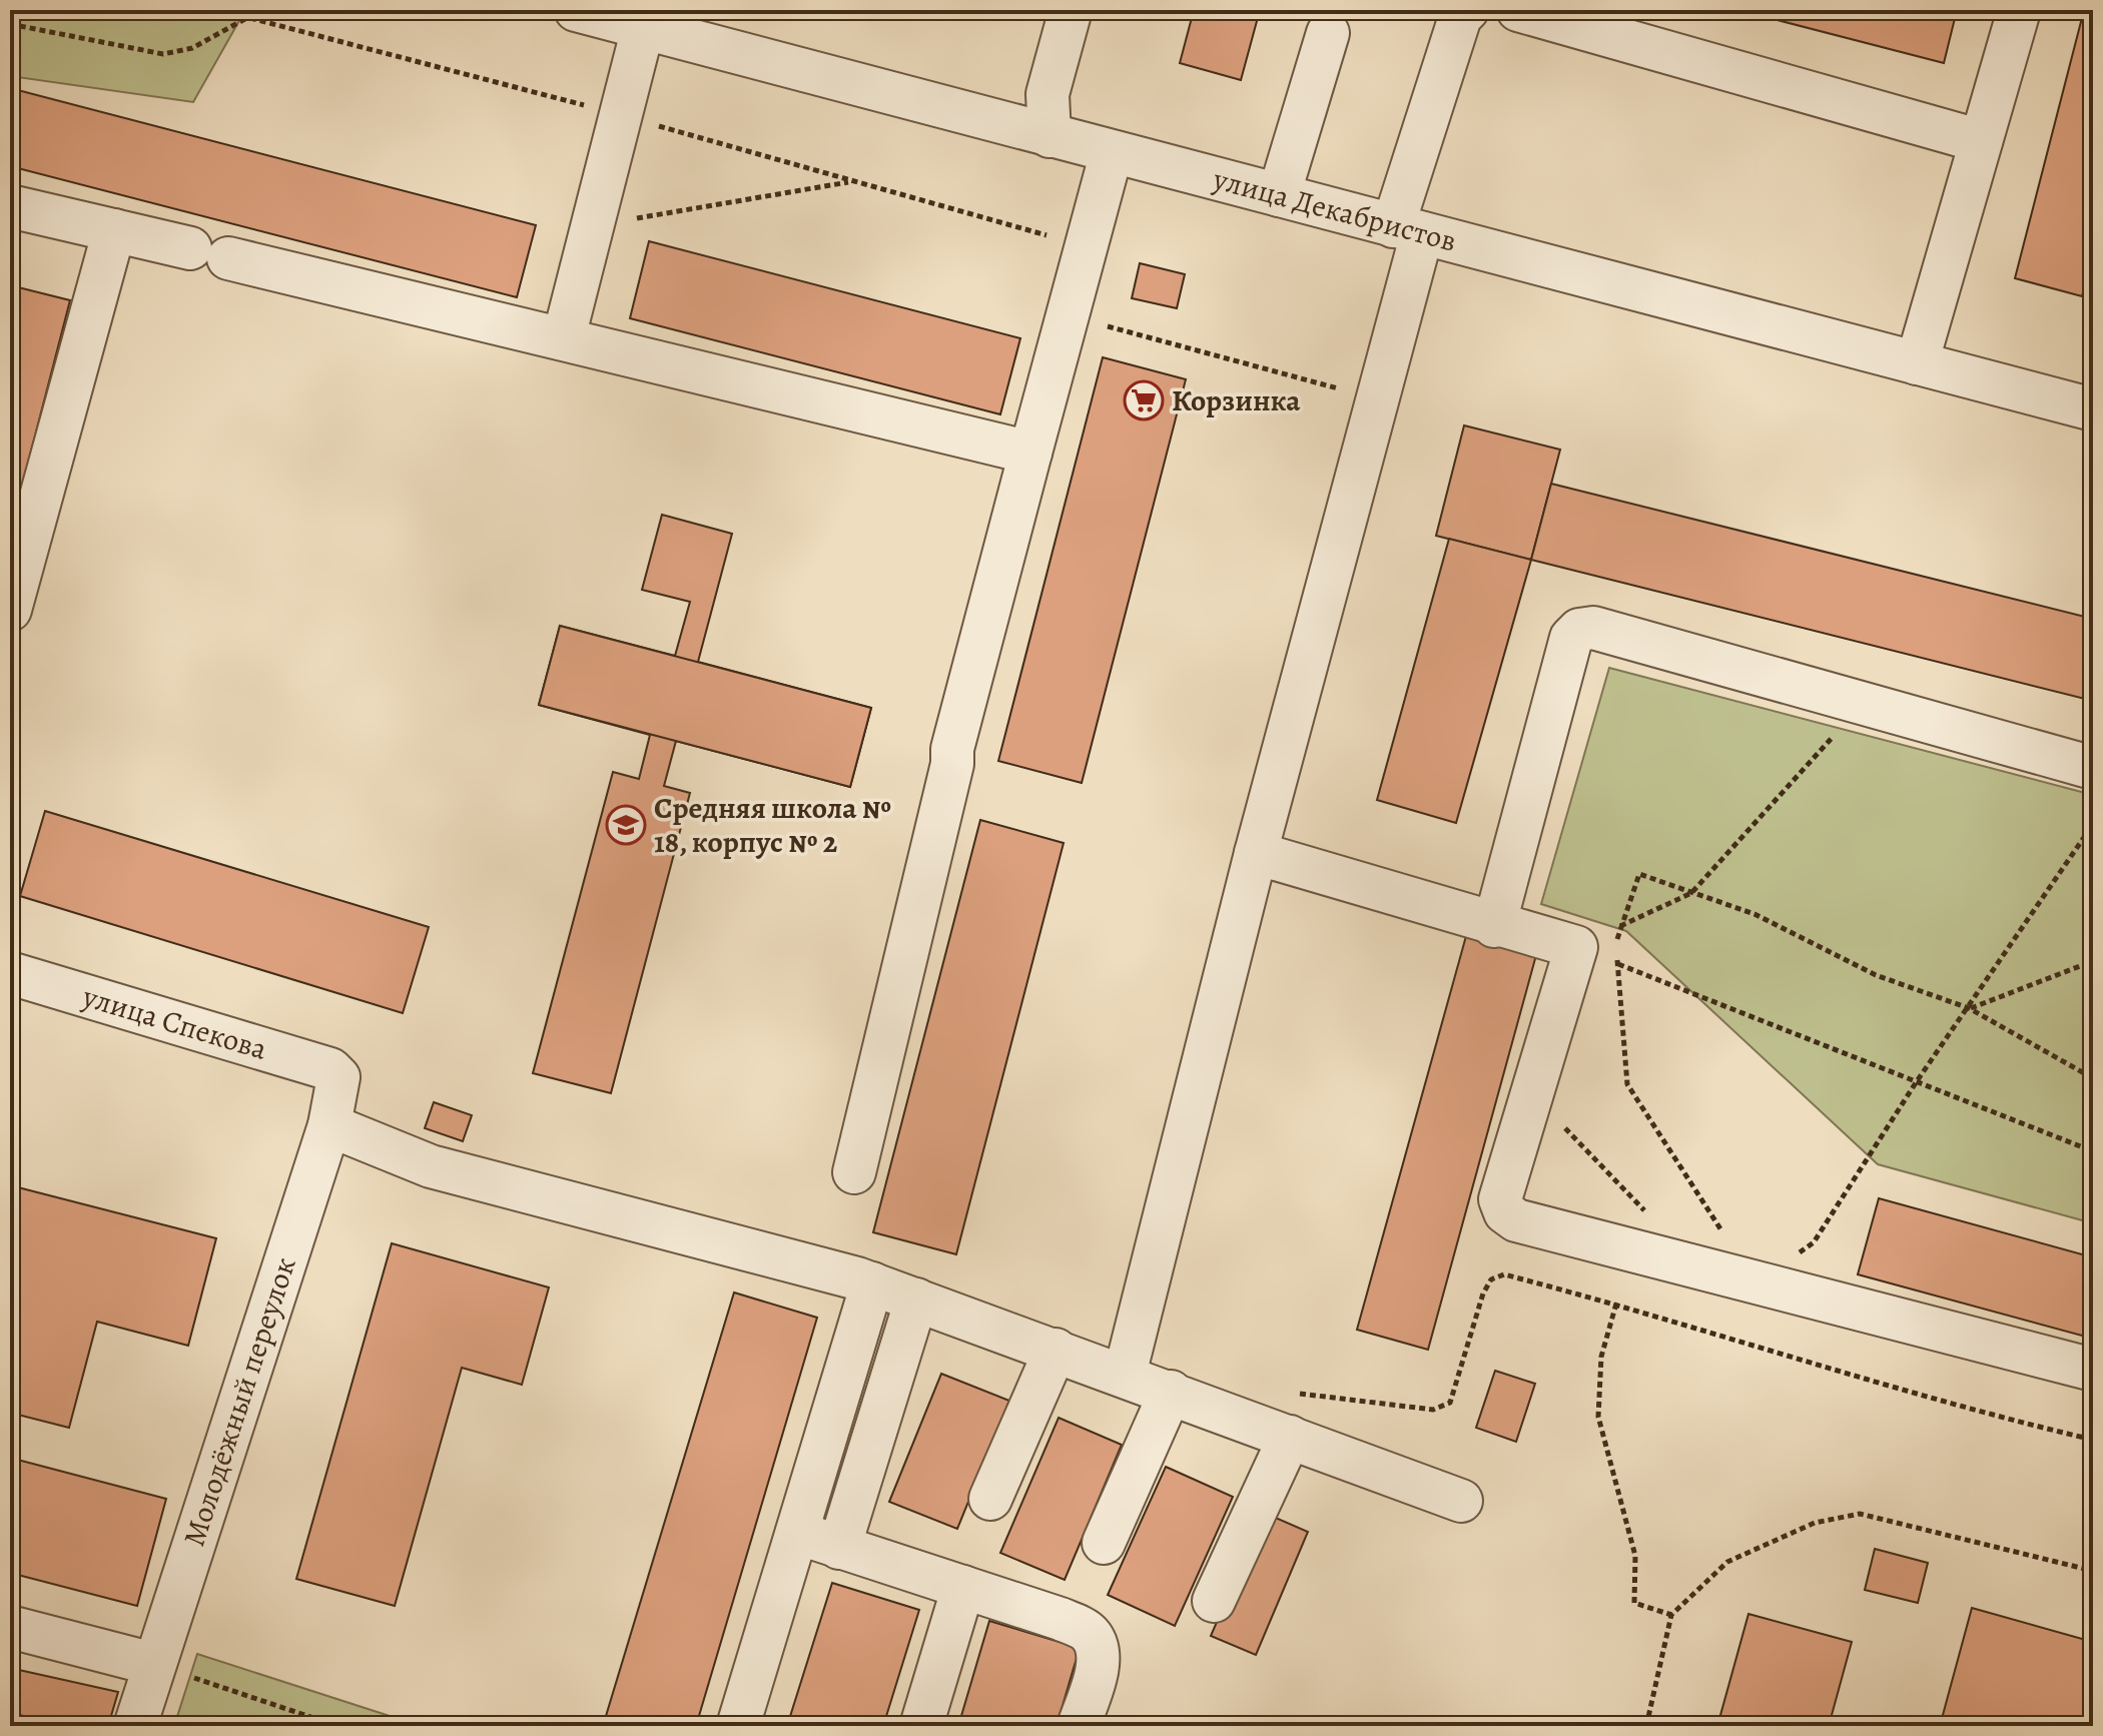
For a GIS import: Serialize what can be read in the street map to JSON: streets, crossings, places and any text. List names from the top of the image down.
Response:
{
  "streets": {
    "street": ["улица Декабристов", "улица Спекова", "Молодёжный переулок"]
  },
  "crossings": [
    ["улица Спекова", "Молодёжный переулок"]
  ],
  "places": {
    "supermarket": ["Корзинка"],
    "school or university": ["Средняя школа № 18, корпус № 2"]
  }
}
